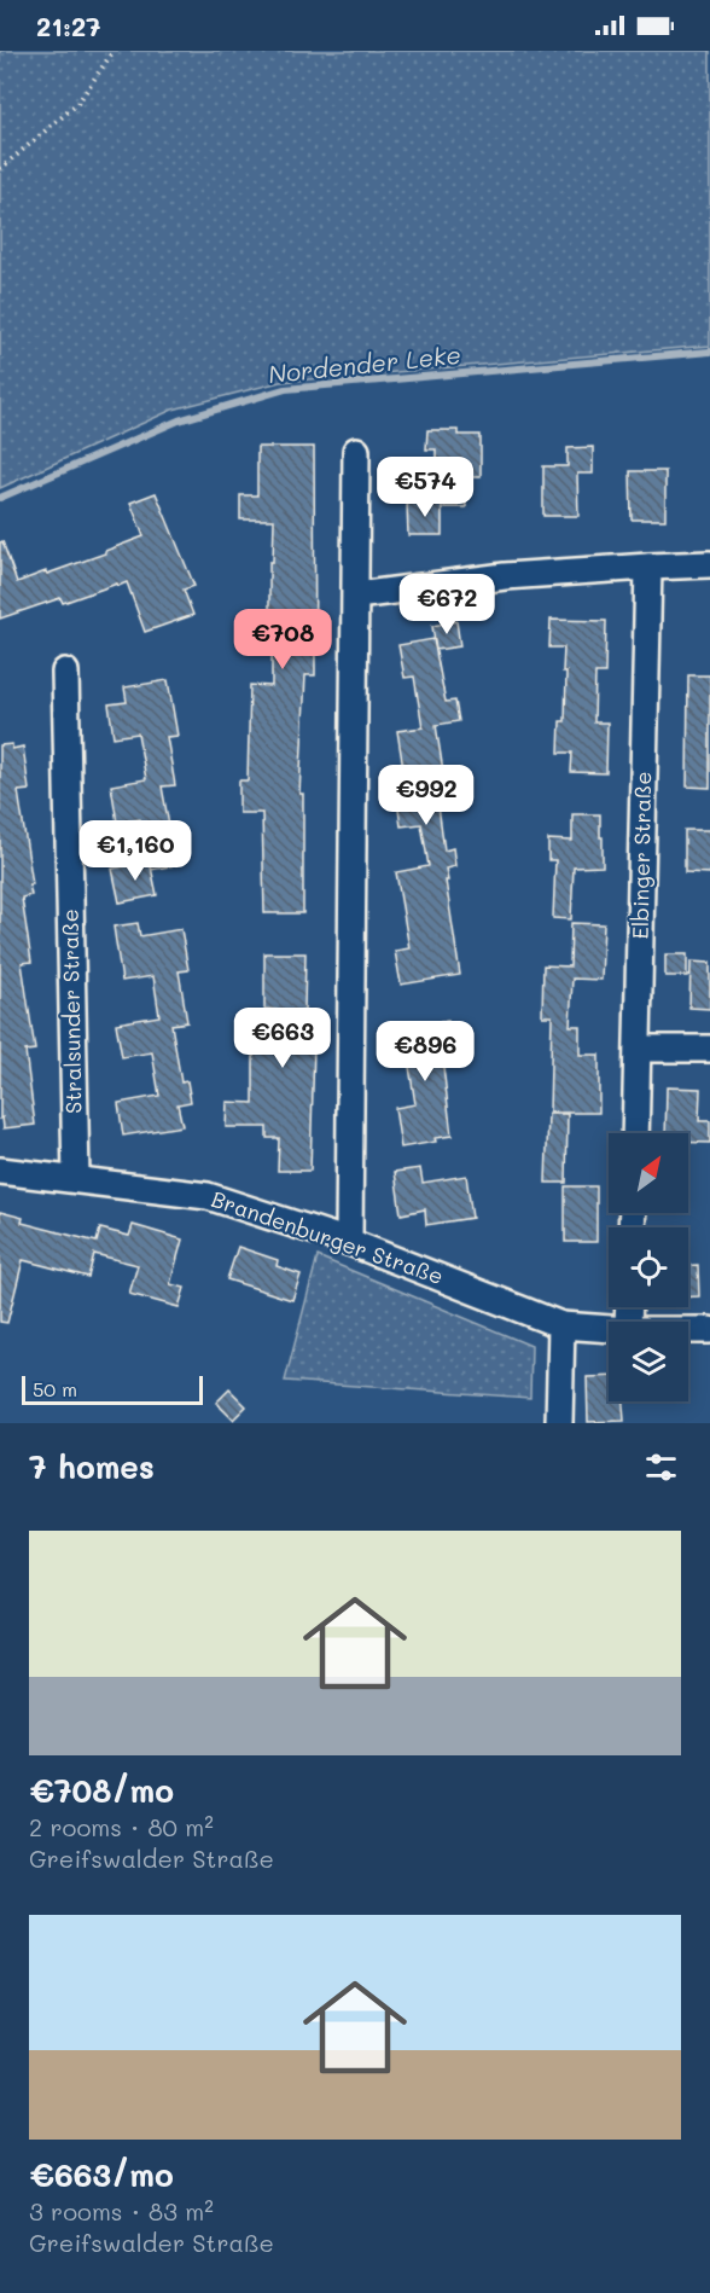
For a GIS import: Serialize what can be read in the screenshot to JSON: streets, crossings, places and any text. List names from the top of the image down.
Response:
{
  "streets": {
    "street": ["Elbinger Straße", "Stralsunder Straße", "Brandenburger Straße"]
  },
  "crossings": [
    ["Stralsunder Straße", "Brandenburger Straße"]
  ],
  "water": ["Nordender Leke"],
  "scale_bar": "50 m",
  "north": "top right",
  "page": {
    "status": "21:27",
    "price": [
      "€574",
      "€672",
      "€708",
      "€992",
      "€1,160",
      "€663",
      "€896"
    ],
    "scale": "50 m",
    "heading": "7 homes",
    "list": [
      {
        "name": "€708/mo",
        "note": "2 rooms · 80 m² · Greifswalder Straße"
      },
      {
        "name": "€663/mo",
        "note": "3 rooms · 83 m² · Greifswalder Straße"
      }
    ]
  }
}
